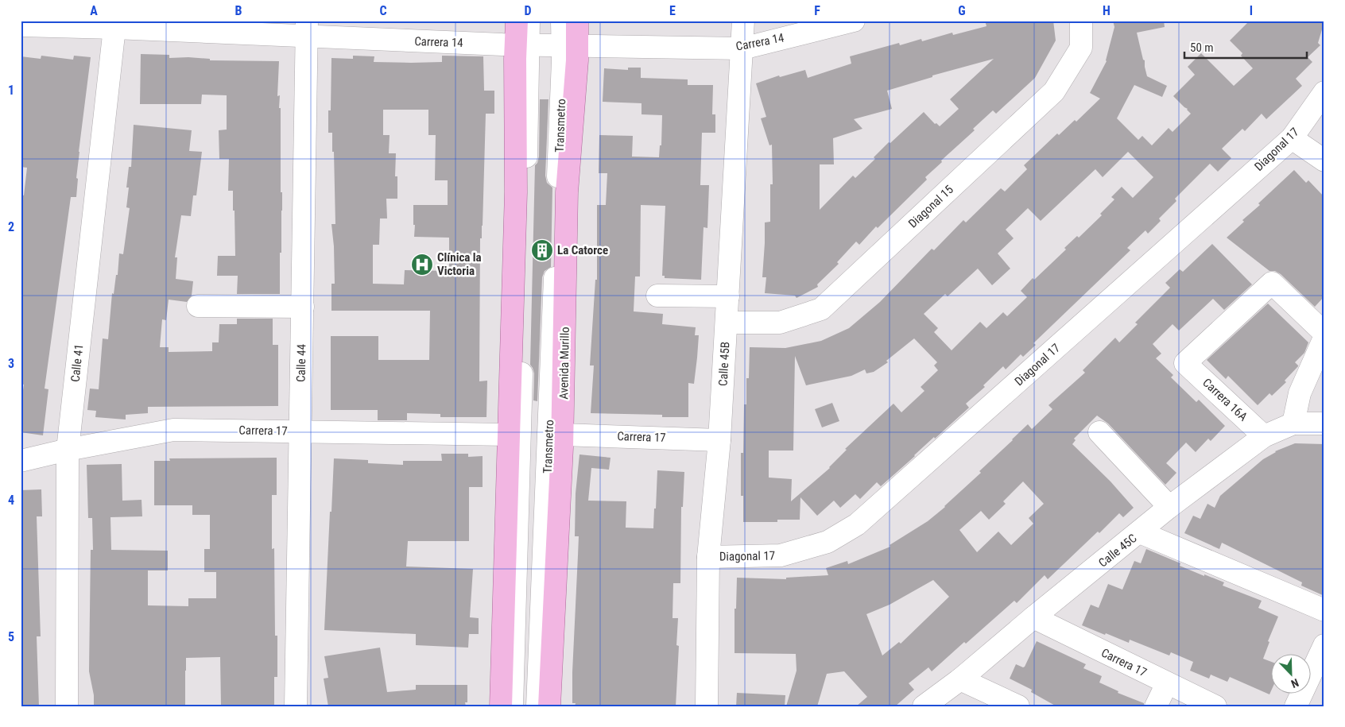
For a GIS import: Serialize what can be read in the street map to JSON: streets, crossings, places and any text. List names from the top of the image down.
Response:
{
  "streets": {
    "main road": ["Avenida Murillo"],
    "street": [
      "Carrera 14",
      "Transmetro",
      "Diagonal 17",
      "Diagonal 15",
      "Calle 41",
      "Calle 44",
      "Calle 45B",
      "Carrera 16A",
      "Carrera 17",
      "Calle 45C"
    ]
  },
  "crossings": [
    ["Carrera 14", "Transmetro"],
    ["Carrera 14", "Calle 41"],
    ["Carrera 14", "Calle 44"],
    ["Carrera 14", "Avenida Murillo"],
    ["Carrera 14", "Calle 45B"],
    ["Transmetro", "Avenida Murillo"],
    ["Diagonal 17", "Calle 45B"],
    ["Diagonal 15", "Calle 45B"],
    ["Calle 41", "Carrera 17"],
    ["Calle 44", "Carrera 17"],
    ["Avenida Murillo", "Carrera 17"],
    ["Calle 45B", "Carrera 17"],
    ["Carrera 16A", "Calle 45C"],
    ["Carrera 17", "Calle 45C"]
  ],
  "places": {
    "building": ["La Catorce"],
    "hospital": ["Clínica la Victoria"]
  },
  "scale_bar": "50 m",
  "north": "bottom right",
  "grid": {
    "columns": [
      "A",
      "B",
      "C",
      "D",
      "E",
      "F",
      "G",
      "H",
      "I"
    ],
    "rows": [
      "1",
      "2",
      "3",
      "4",
      "5"
    ]
  }
}
